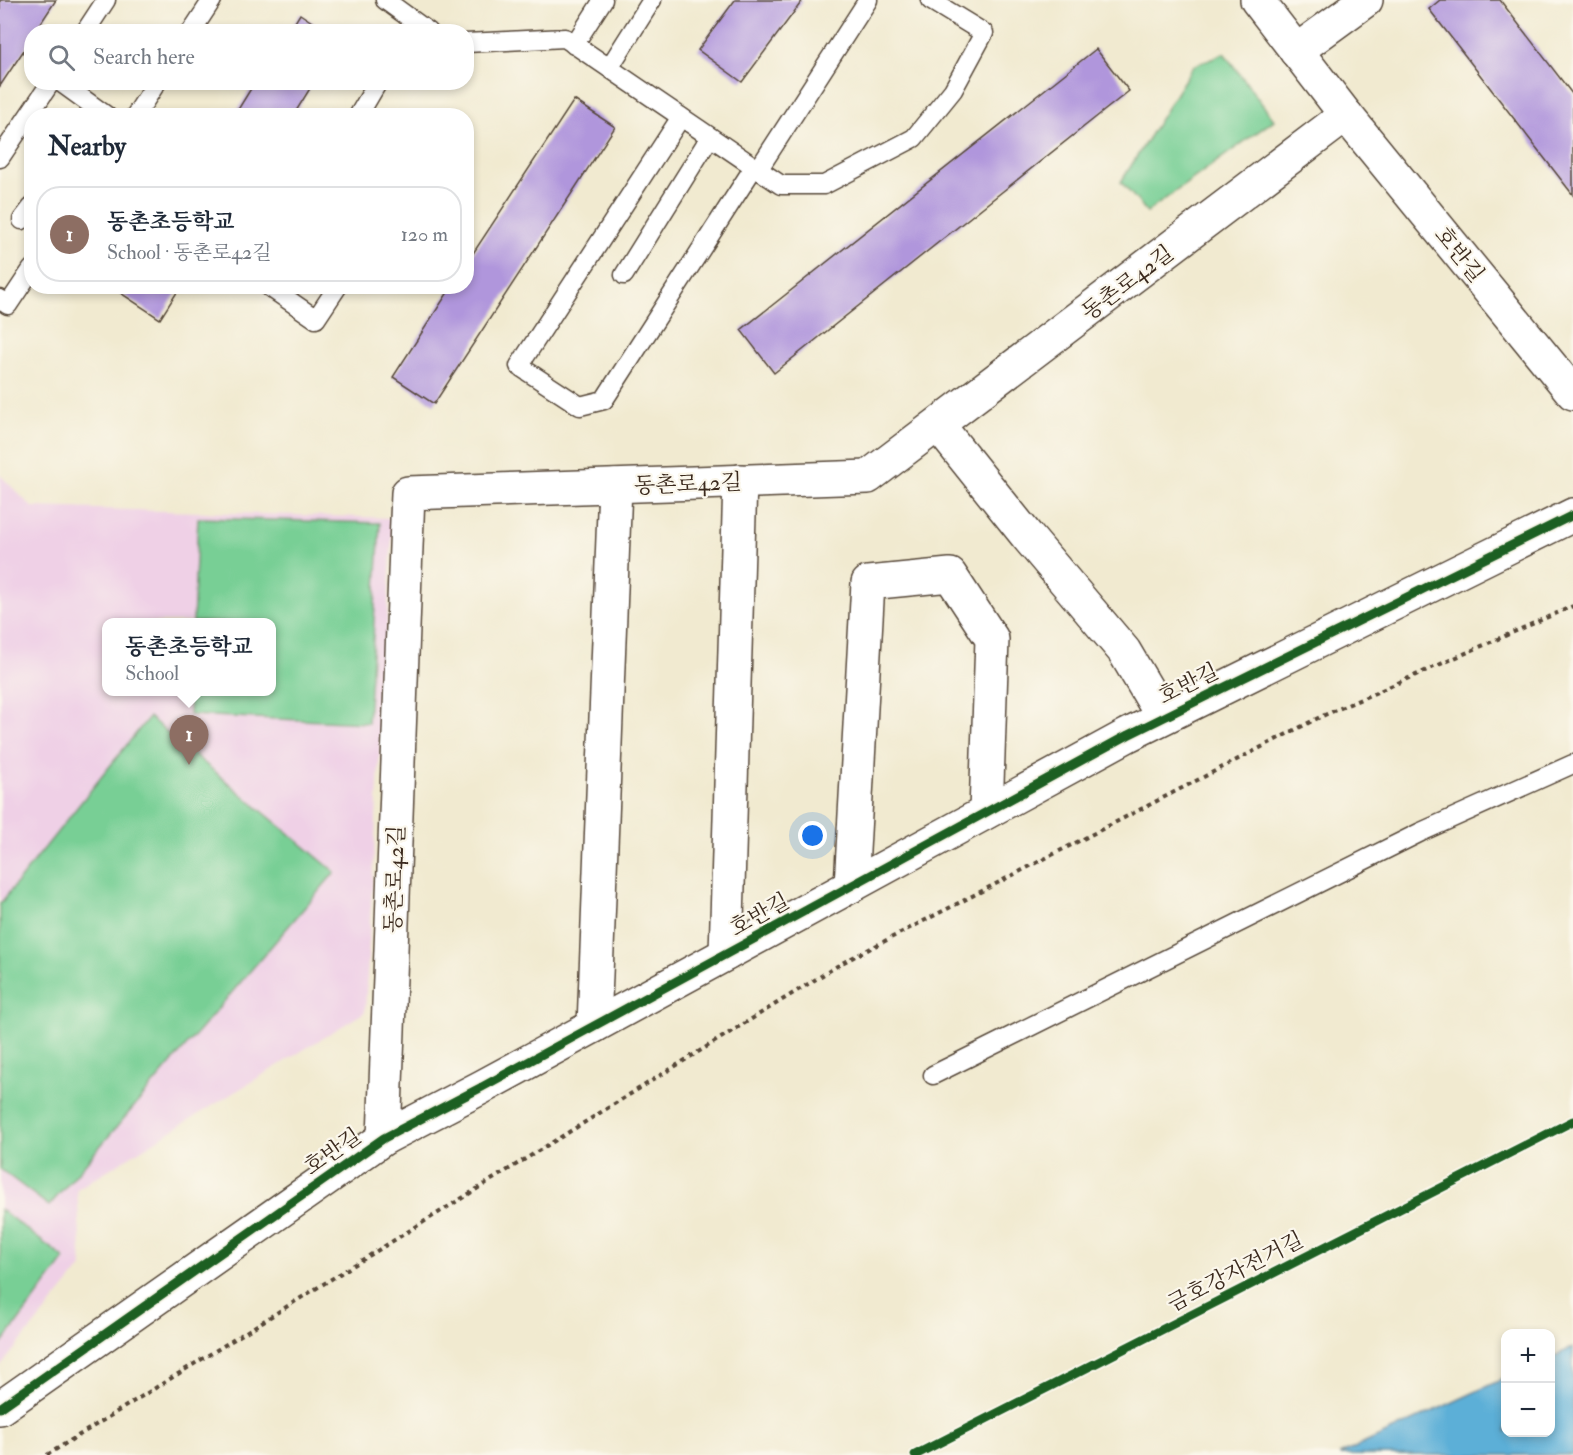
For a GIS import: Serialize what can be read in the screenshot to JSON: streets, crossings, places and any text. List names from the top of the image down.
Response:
{
  "streets": {
    "street": ["호반길", "동촌로42길"],
    "cycle path": ["금호강자전거길"]
  },
  "crossings": [
    ["호반길", "동촌로42길"]
  ],
  "page": {
    "search": "Search here",
    "heading": "Nearby",
    "list": [
      {
        "mark": "1",
        "name": "동촌초등학교",
        "note": "School · 동촌로42길",
        "value": "120 m"
      }
    ],
    "popup": ["동촌초등학교", "School"],
    "pins": "1",
    "map_buttons": ["+", "−"]
  }
}
